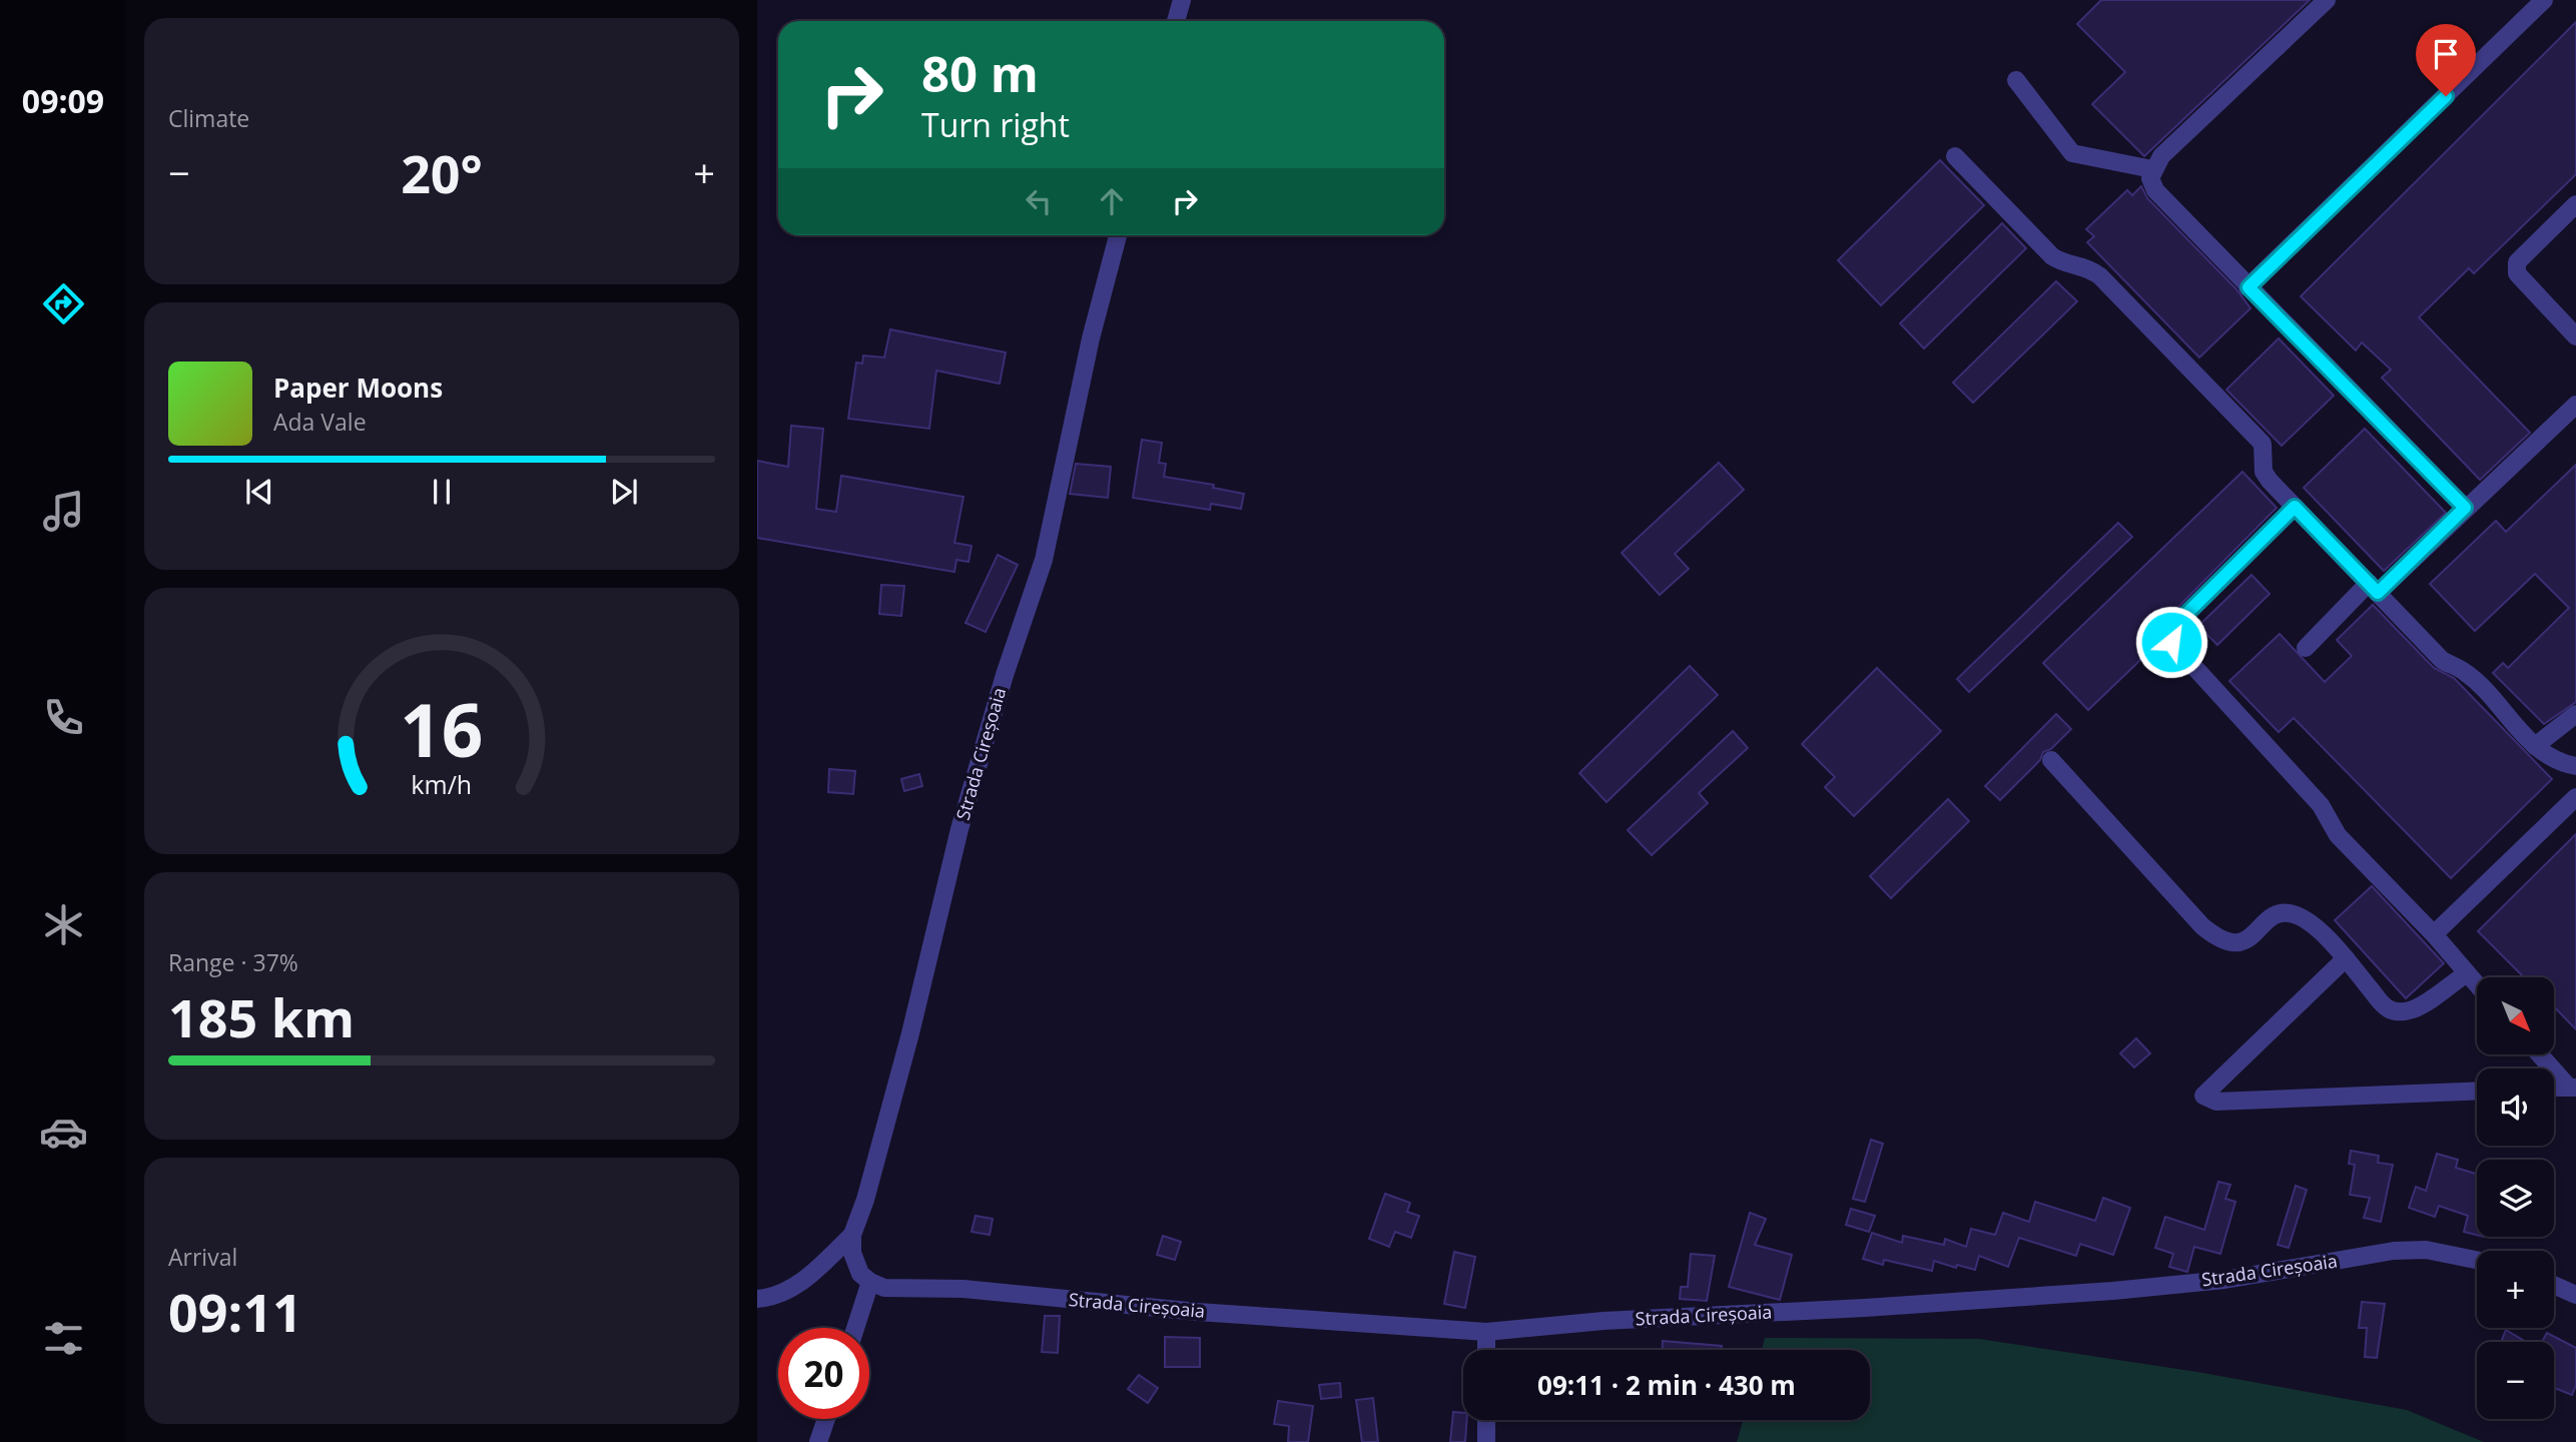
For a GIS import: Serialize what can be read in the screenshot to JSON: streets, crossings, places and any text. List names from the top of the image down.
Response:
{
  "streets": {
    "street": ["Strada Cireșoaia"]
  },
  "north": "bottom right",
  "page": {
    "tabs": "09:09",
    "tile": [
      "Climate",
      ["Range · 37%", "185 km"],
      ["Arrival", "09:11"]
    ],
    "turn": ["80 m", "Turn right"],
    "heat": ["−", "20°", "+"],
    "song": ["Paper Moons", "Ada Vale"],
    "map_buttons": ["+", "−"],
    "limit": "20",
    "trip": "09:11 · 2 min · 430 m",
    "gauge": ["16", "km/h"]
  }
}
